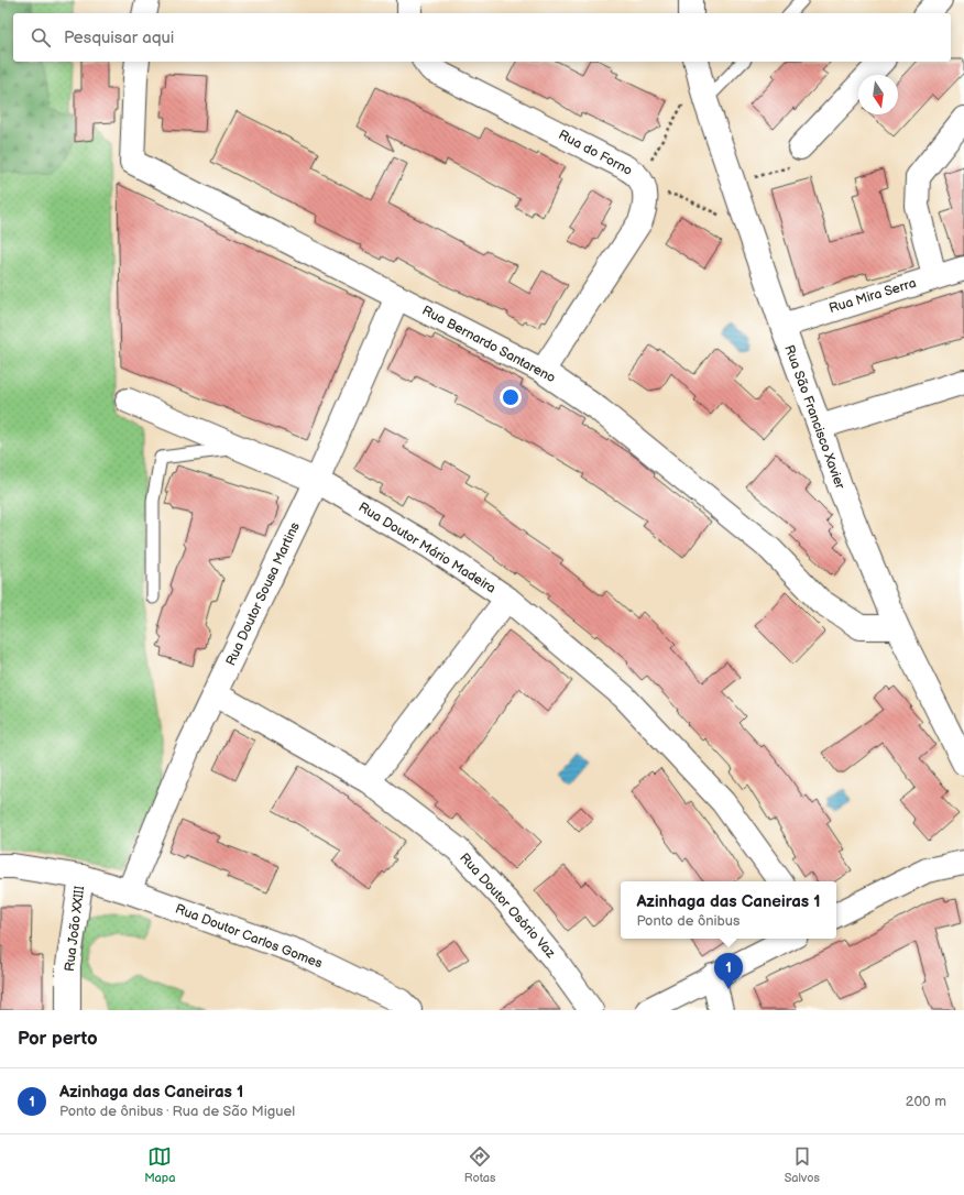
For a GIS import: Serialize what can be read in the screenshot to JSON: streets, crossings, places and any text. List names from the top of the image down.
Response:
{
  "streets": {
    "street": [
      "Rua do Forno",
      "Rua Mira Serra",
      "Rua Bernardo Santareno",
      "Rua São Francisco Xavier",
      "Rua Doutor Mário Madeira",
      "Rua Doutor Sousa Martins",
      "Rua Doutor Osório Vaz",
      "Rua João XXIII",
      "Rua Doutor Carlos Gomes"
    ]
  },
  "crossings": [
    ["Rua Mira Serra", "Rua São Francisco Xavier"],
    ["Rua Bernardo Santareno", "Rua São Francisco Xavier"],
    ["Rua Bernardo Santareno", "Rua Doutor Sousa Martins"],
    ["Rua Doutor Mário Madeira", "Rua Doutor Sousa Martins"],
    ["Rua Doutor Sousa Martins", "Rua Doutor Osório Vaz"],
    ["Rua Doutor Sousa Martins", "Rua Doutor Carlos Gomes"],
    ["Rua João XXIII", "Rua Doutor Carlos Gomes"]
  ],
  "north": "bottom",
  "page": {
    "search": "Pesquisar aqui",
    "popup": ["Azinhaga das Caneiras 1", "Ponto de ônibus"],
    "pins": "1",
    "heading": "Por perto",
    "list": [
      {
        "mark": "1",
        "name": "Azinhaga das Caneiras 1",
        "note": "Ponto de ônibus · Rua de São Miguel",
        "value": "200 m"
      }
    ],
    "nav": ["Mapa", "Rotas", "Salvos"]
  }
}
